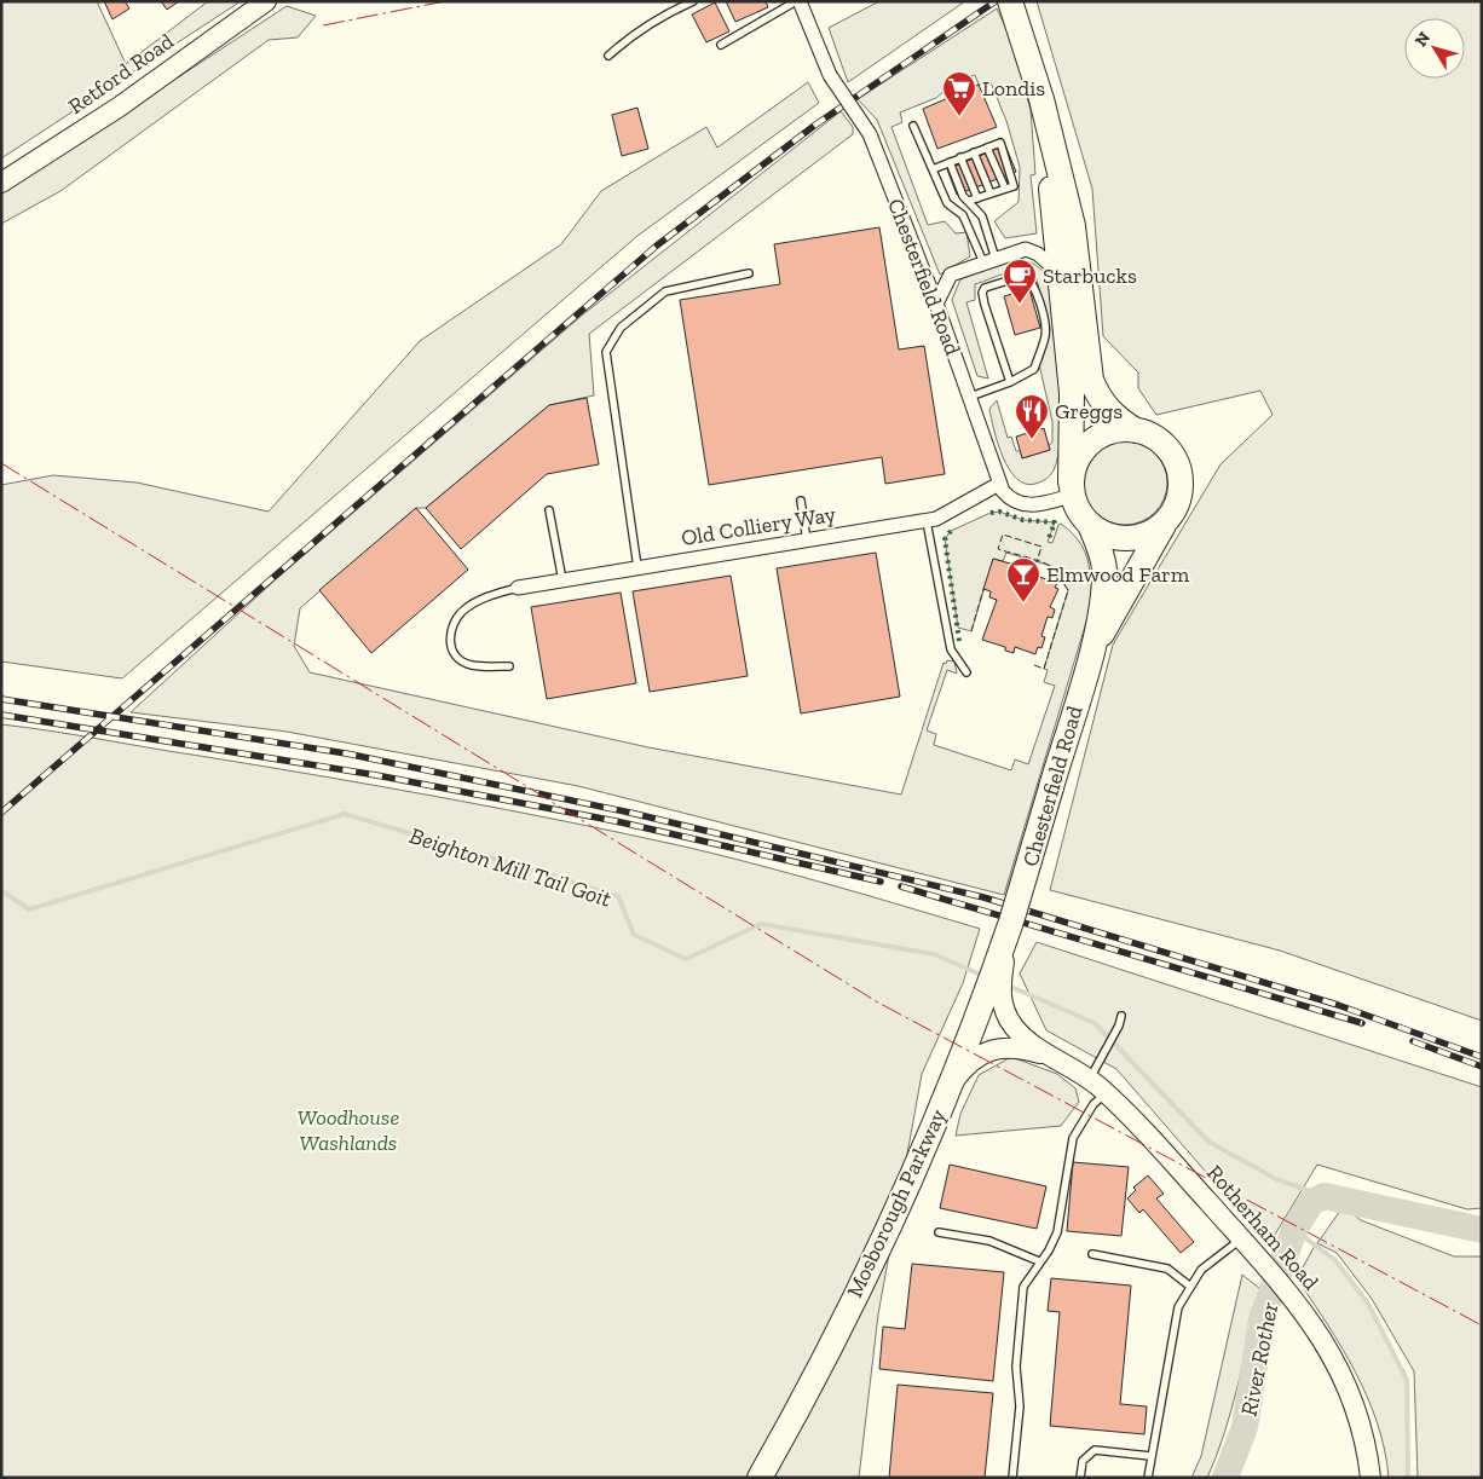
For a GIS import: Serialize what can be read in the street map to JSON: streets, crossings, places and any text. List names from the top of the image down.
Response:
{
  "streets": {
    "highway": ["Chesterfield Road", "Mosborough Parkway"],
    "street": ["Retford Road", "Old Colliery Way", "Rotherham Road"]
  },
  "crossings": [
    ["Chesterfield Road", "Old Colliery Way"],
    ["Chesterfield Road", "Mosborough Parkway"]
  ],
  "water": ["Beighton Mill Tail Goit", "River Rother"],
  "parks": ["Woodhouse Washlands"],
  "places": {
    "supermarket": ["Londis"],
    "cafe": ["Starbucks"],
    "restaurant": ["Greggs"],
    "bar": ["Elmwood Farm"]
  },
  "north": "top left"
}
